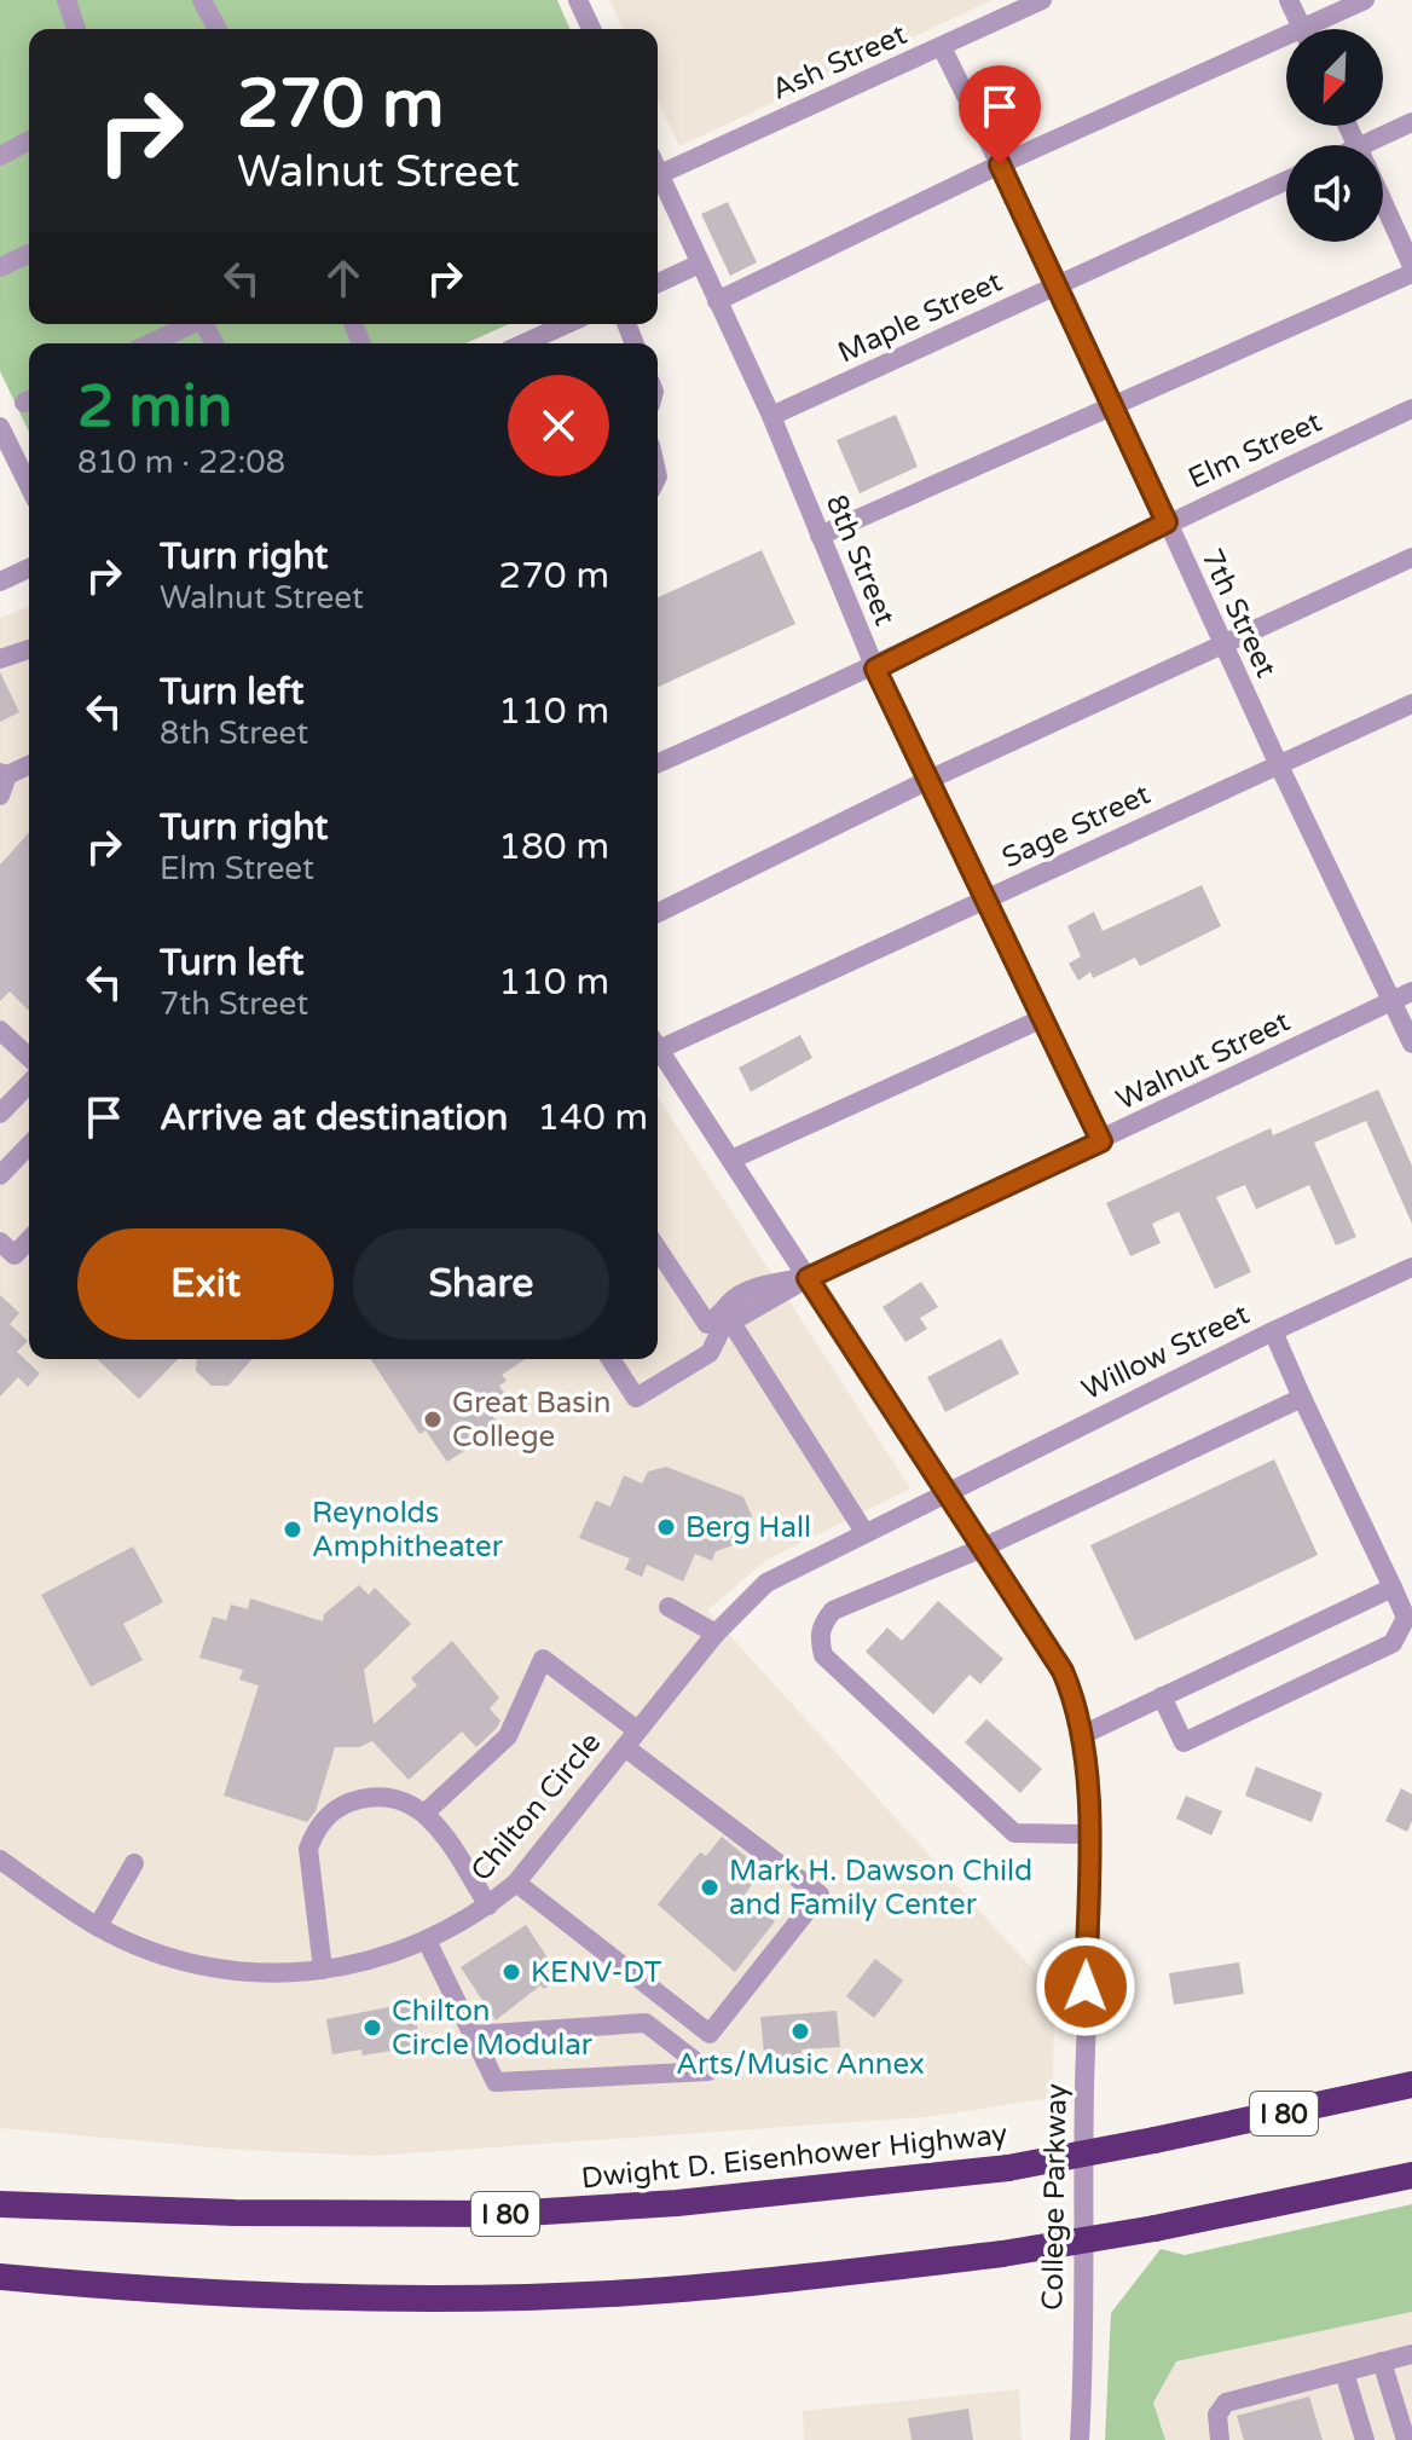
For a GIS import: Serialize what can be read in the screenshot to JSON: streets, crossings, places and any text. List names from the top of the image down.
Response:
{
  "streets": {
    "highway": ["I 80", "Dwight D. Eisenhower Highway"],
    "street": [
      "Ash Street",
      "Maple Street",
      "Elm Street",
      "8th Street",
      "7th Street",
      "Sage Street",
      "Walnut Street",
      "Willow Street",
      "Chilton Circle",
      "College Parkway"
    ]
  },
  "crossings": [
    ["Ash Street", "8th Street"],
    ["Ash Street", "7th Street"],
    ["Maple Street", "8th Street"],
    ["Maple Street", "7th Street"],
    ["Elm Street", "8th Street"],
    ["Elm Street", "7th Street"],
    ["8th Street", "Sage Street"],
    ["8th Street", "Walnut Street"],
    ["7th Street", "Sage Street"],
    ["7th Street", "Walnut Street"],
    ["Walnut Street", "College Parkway"],
    ["Willow Street", "Chilton Circle"],
    ["Willow Street", "College Parkway"],
    ["Chilton Circle", "College Parkway"]
  ],
  "places": [
    "Great Basin College",
    "Berg Hall",
    "Reynolds Amphitheater",
    "Mark H. Dawson Child and Family Center",
    "KENV-DT",
    "Chilton Circle Modular",
    "Arts/Music Annex"
  ],
  "north": "bottom left",
  "page": {
    "turn": ["270 m", "Walnut Street"],
    "heading": ["2 min", "810 m · 22:08"],
    "list": [
      {
        "name": "Turn right",
        "note": "Walnut Street",
        "value": "270 m"
      },
      {
        "name": "Turn left",
        "note": "8th Street",
        "value": "110 m"
      },
      {
        "name": "Turn right",
        "note": "Elm Street",
        "value": "180 m"
      },
      {
        "name": "Turn left",
        "note": "7th Street",
        "value": "110 m"
      },
      {
        "name": "Arrive at destination",
        "value": "140 m"
      }
    ],
    "buttons": ["Exit", "Share"]
  }
}
